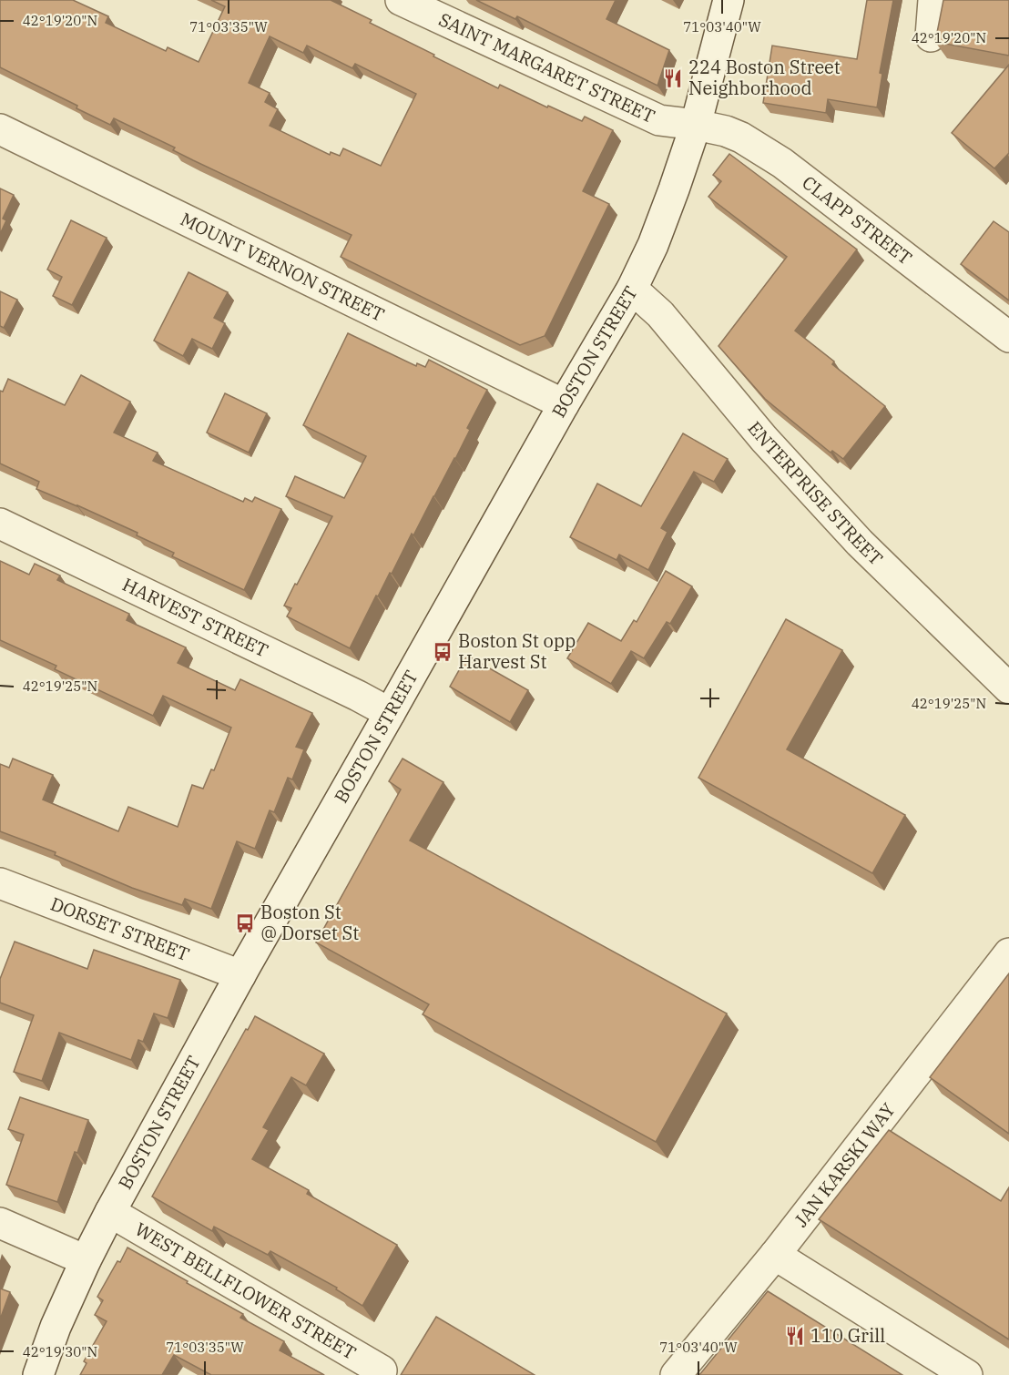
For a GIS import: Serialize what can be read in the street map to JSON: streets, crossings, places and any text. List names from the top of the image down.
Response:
{
  "streets": {
    "street": [
      "SAINT MARGARET STREET",
      "CLAPP STREET",
      "MOUNT VERNON STREET",
      "BOSTON STREET",
      "ENTERPRISE STREET",
      "HARVEST STREET",
      "DORSET STREET",
      "JAN KARSKI WAY",
      "WEST BELLFLOWER STREET"
    ]
  },
  "crossings": [
    ["SAINT MARGARET STREET", "CLAPP STREET"],
    ["SAINT MARGARET STREET", "BOSTON STREET"],
    ["CLAPP STREET", "BOSTON STREET"],
    ["MOUNT VERNON STREET", "BOSTON STREET"],
    ["BOSTON STREET", "ENTERPRISE STREET"],
    ["BOSTON STREET", "HARVEST STREET"],
    ["BOSTON STREET", "DORSET STREET"],
    ["BOSTON STREET", "WEST BELLFLOWER STREET"]
  ],
  "places": {
    "restaurant": ["224 Boston Street Neighborhood", "110 Grill"],
    "bus stop": ["Boston St opp Harvest St", "Boston St @ Dorset St"]
  },
  "coordinates": [
    "42°19'20\"N",
    "71°03'35\"W",
    "71°03'40\"W",
    "42°19'25\"N",
    "42°19'30\"N"
  ]
}
